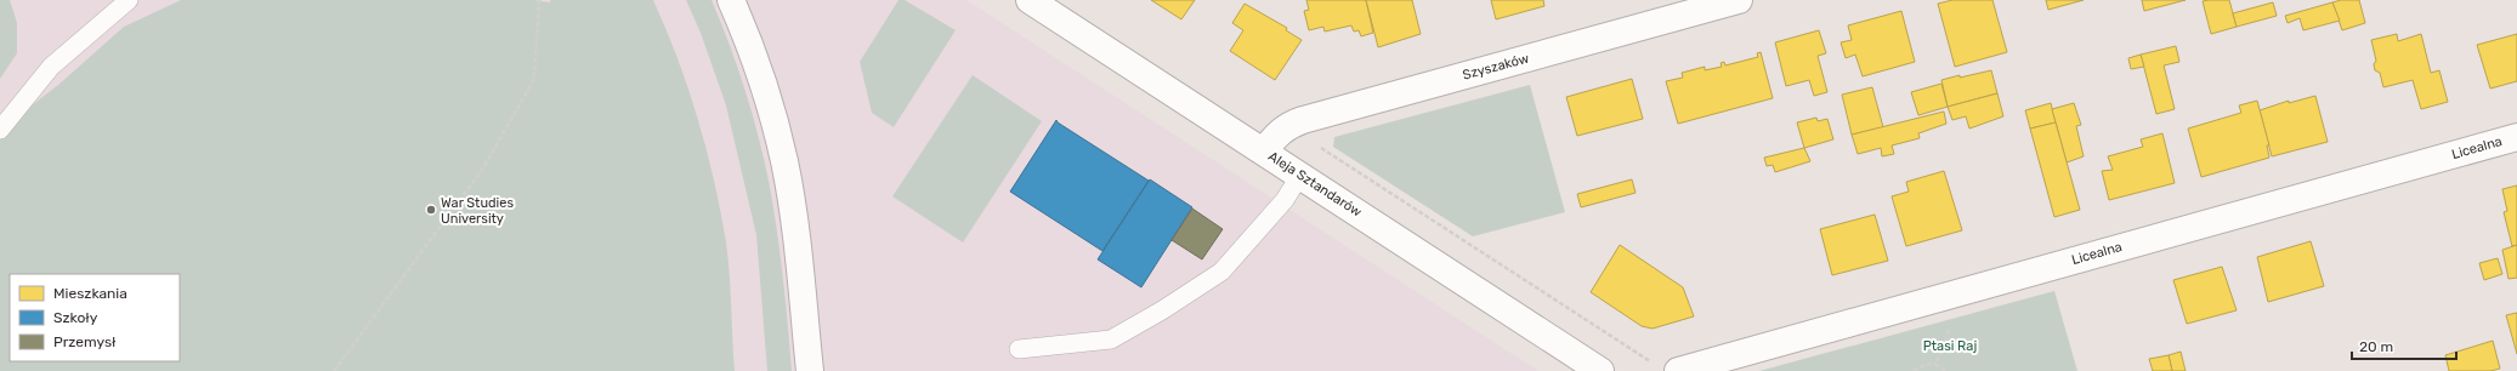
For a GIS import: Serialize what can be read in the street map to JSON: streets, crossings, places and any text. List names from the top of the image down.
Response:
{
  "streets": {
    "street": ["Szyszaków", "Licealna", "Aleja Sztandarów"]
  },
  "crossings": [
    ["Szyszaków", "Aleja Sztandarów"]
  ],
  "parks": ["Ptasi Raj"],
  "places": ["War Studies University"],
  "legend": ["Mieszkania", "Szkoły", "Przemysł"],
  "scale_bar": "20 m"
}
